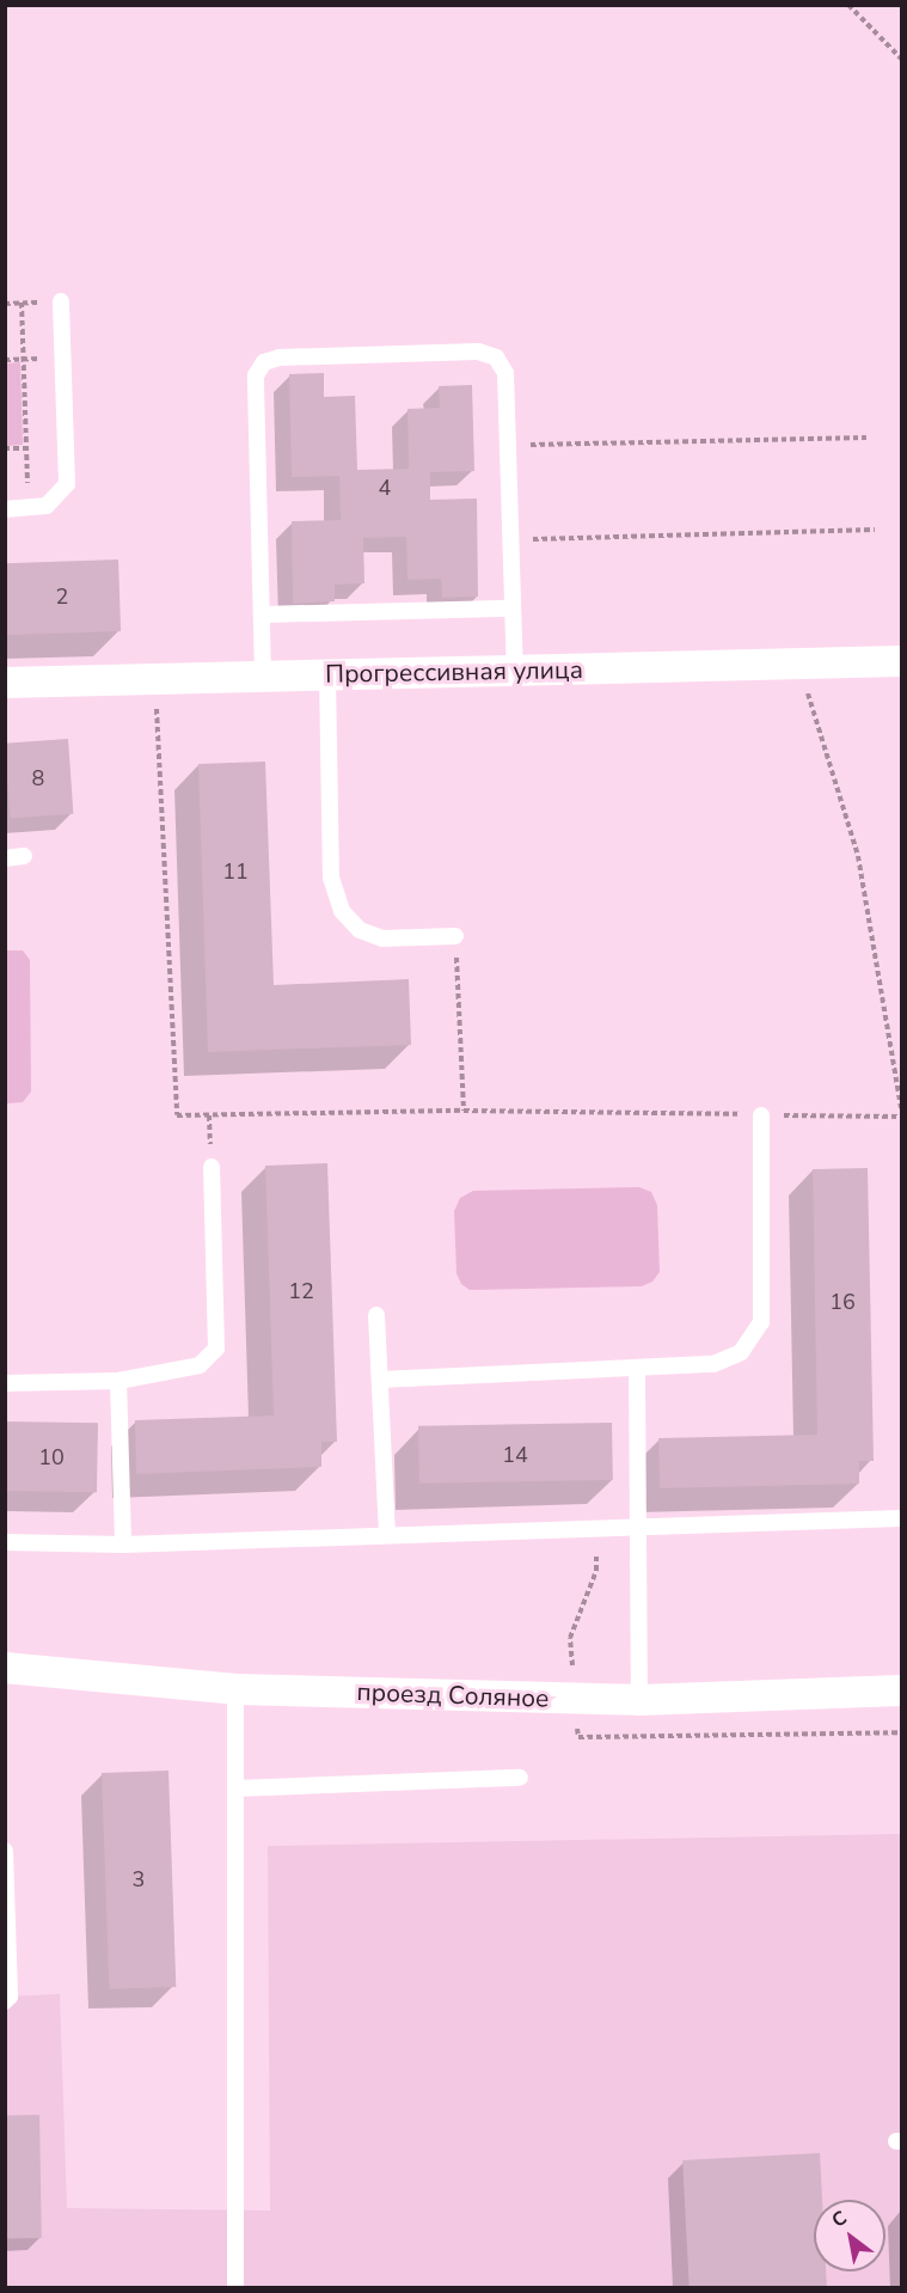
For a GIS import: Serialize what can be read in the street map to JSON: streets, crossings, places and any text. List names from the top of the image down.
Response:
{
  "streets": {
    "street": ["Прогрессивная улица", "проезд Соляное"]
  },
  "house_numbers": [
    "4",
    "2",
    "8",
    "11",
    "12",
    "16",
    "14",
    "10",
    "3"
  ],
  "north": "top left"
}
